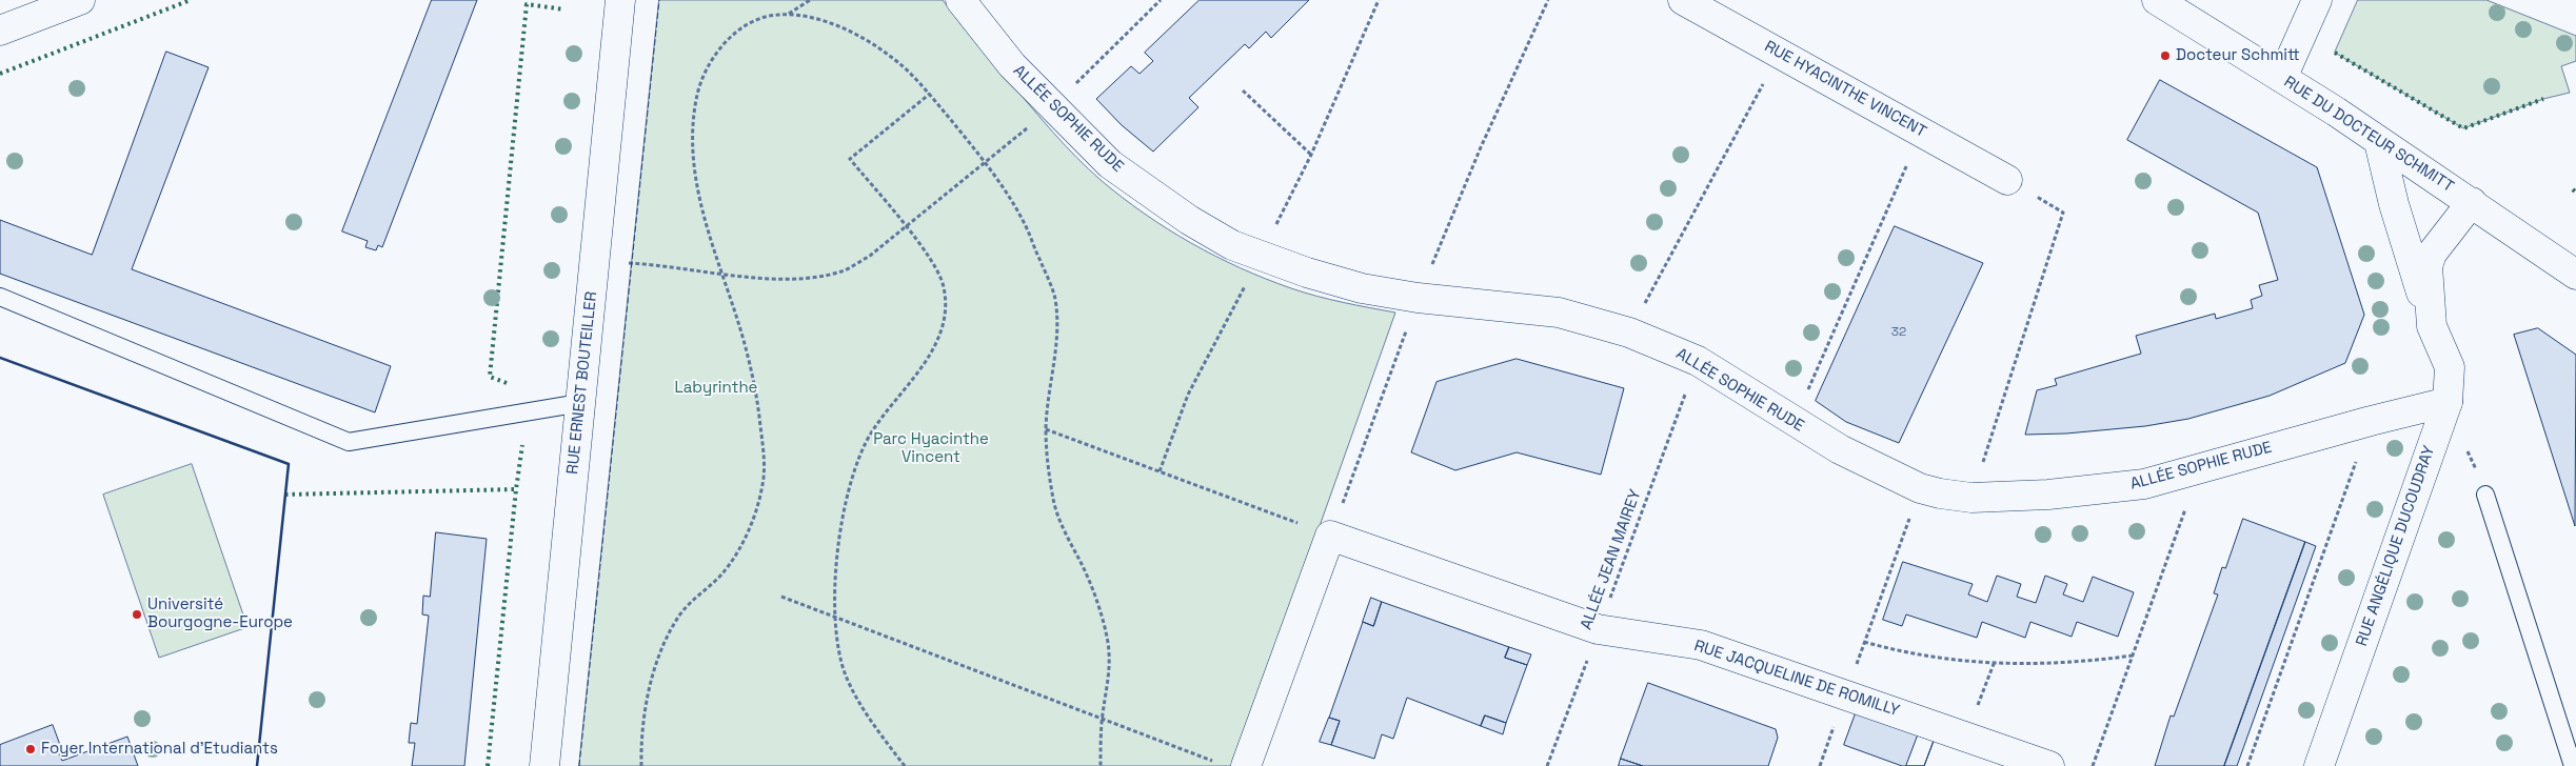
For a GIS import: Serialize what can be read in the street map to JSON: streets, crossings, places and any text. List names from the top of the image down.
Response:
{
  "streets": {
    "street": [
      "RUE HYACINTHE VINCENT",
      "ALLÉE SOPHIE RUDE",
      "RUE DU DOCTEUR SCHMITT",
      "RUE ERNEST BOUTEILLER",
      "RUE ANGÉLIQUE DUCOUDRAY",
      "RUE JACQUELINE DE ROMILLY"
    ],
    "path": ["ALLÉE JEAN MAIREY"]
  },
  "crossings": [
    ["ALLÉE SOPHIE RUDE", "RUE ANGÉLIQUE DUCOUDRAY"],
    ["ALLÉE SOPHIE RUDE", "ALLÉE JEAN MAIREY"],
    ["RUE DU DOCTEUR SCHMITT", "RUE ANGÉLIQUE DUCOUDRAY"],
    ["ALLÉE JEAN MAIREY", "RUE JACQUELINE DE ROMILLY"]
  ],
  "parks": ["Labyrinthe", "Parc Hyacinthe Vincent"],
  "places": ["Docteur Schmitt", "Université Bourgogne-Europe", "Foyer International d'Etudiants"],
  "house_numbers": ["32"]
}
